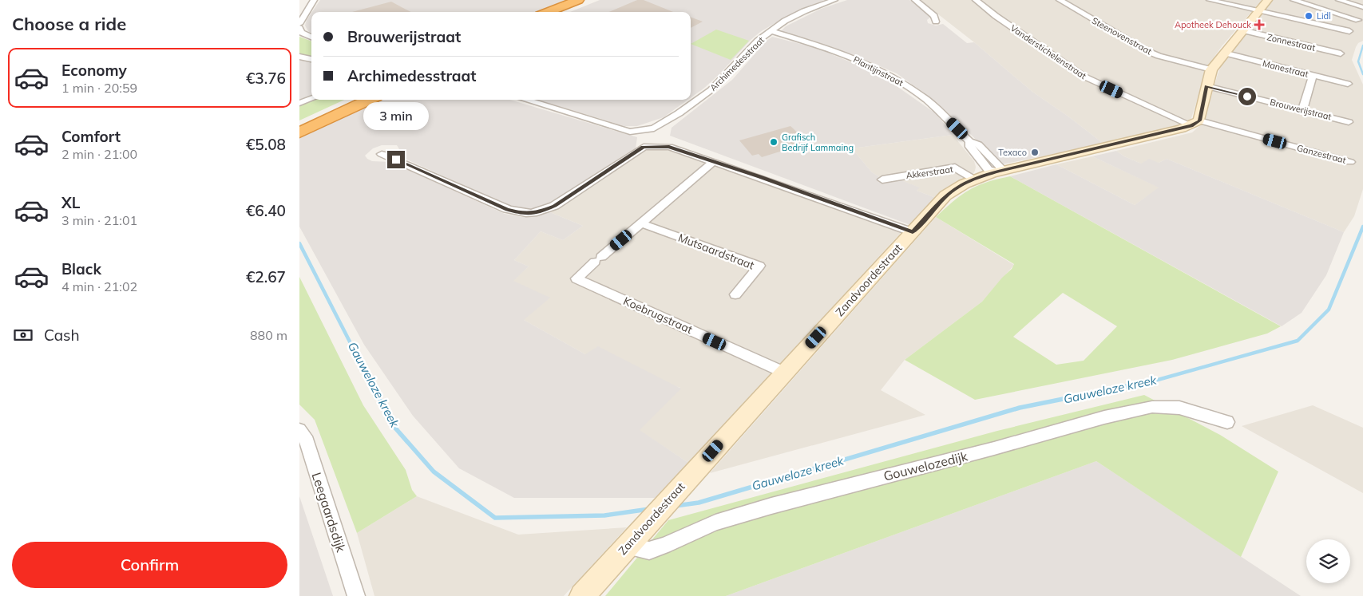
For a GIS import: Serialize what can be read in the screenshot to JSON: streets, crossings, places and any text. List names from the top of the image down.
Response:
{
  "streets": {
    "main road": ["Zandvoordestraat"],
    "street": [
      "Steenovenstraat",
      "Zonnestraat",
      "Vanderstichelenstraat",
      "Archimedesstraat",
      "Manestraat",
      "Plantijnstraat",
      "Brouwerijstraat",
      "Ganzestraat",
      "Akkerstraat",
      "Mutsaardstraat",
      "Koebrugstraat",
      "Gouwelozedijk",
      "Leegaardsdijk"
    ]
  },
  "crossings": [
    ["Vanderstichelenstraat", "Ganzestraat"],
    ["Vanderstichelenstraat", "Zandvoordestraat"],
    ["Archimedesstraat", "Plantijnstraat"],
    ["Plantijnstraat", "Zandvoordestraat"],
    ["Ganzestraat", "Zandvoordestraat"],
    ["Akkerstraat", "Zandvoordestraat"],
    ["Mutsaardstraat", "Koebrugstraat"],
    ["Zandvoordestraat", "Koebrugstraat"],
    ["Zandvoordestraat", "Gouwelozedijk"]
  ],
  "water": ["Gauweloze kreek"],
  "places": {
    "other": ["Lidl", "Grafisch Bedrijf Lammaing", "Texaco"],
    "health": ["Apotheek Dehouck"]
  },
  "page": {
    "heading": "Choose a ride",
    "banner": ["Brouwerijstraat", "Archimedesstraat"],
    "list": [
      {
        "name": "Economy",
        "note": "1 min · 20:59",
        "value": "€3.76"
      },
      {
        "name": "Comfort",
        "note": "2 min · 21:00",
        "value": "€5.08"
      },
      {
        "name": "XL",
        "note": "3 min · 21:01",
        "value": "€6.40"
      },
      {
        "name": "Black",
        "note": "4 min · 21:02",
        "value": "€2.67"
      }
    ],
    "bubble": "3 min",
    "pay": ["Cash", "880 m"],
    "buttons": "Confirm"
  }
}
